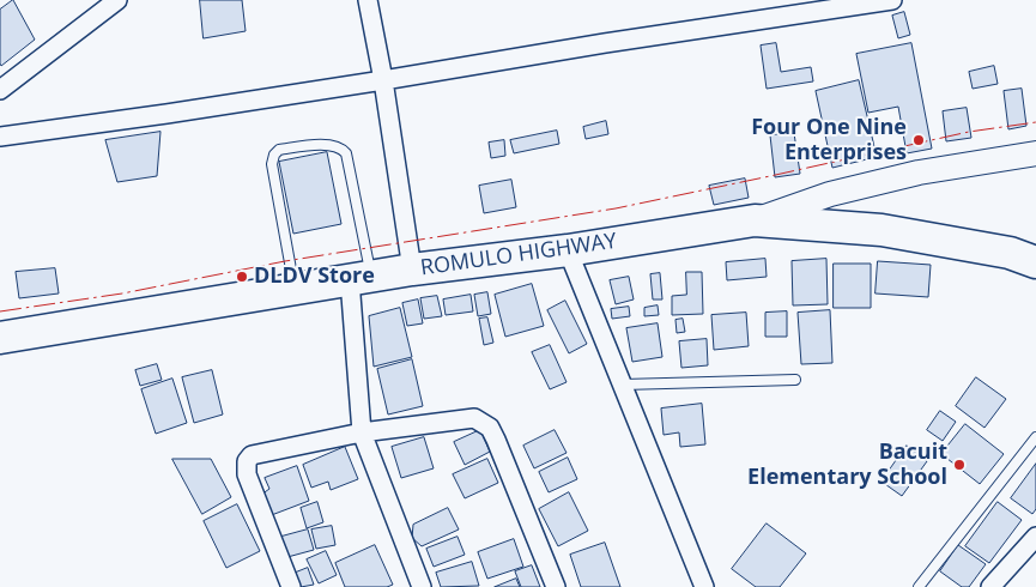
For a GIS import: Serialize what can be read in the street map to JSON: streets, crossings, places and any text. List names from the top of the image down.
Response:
{
  "streets": {
    "highway": ["ROMULO HIGHWAY"]
  },
  "places": ["Four One Nine Enterprises", "DLDV Store", "Bacuit Elementary School"]
}
